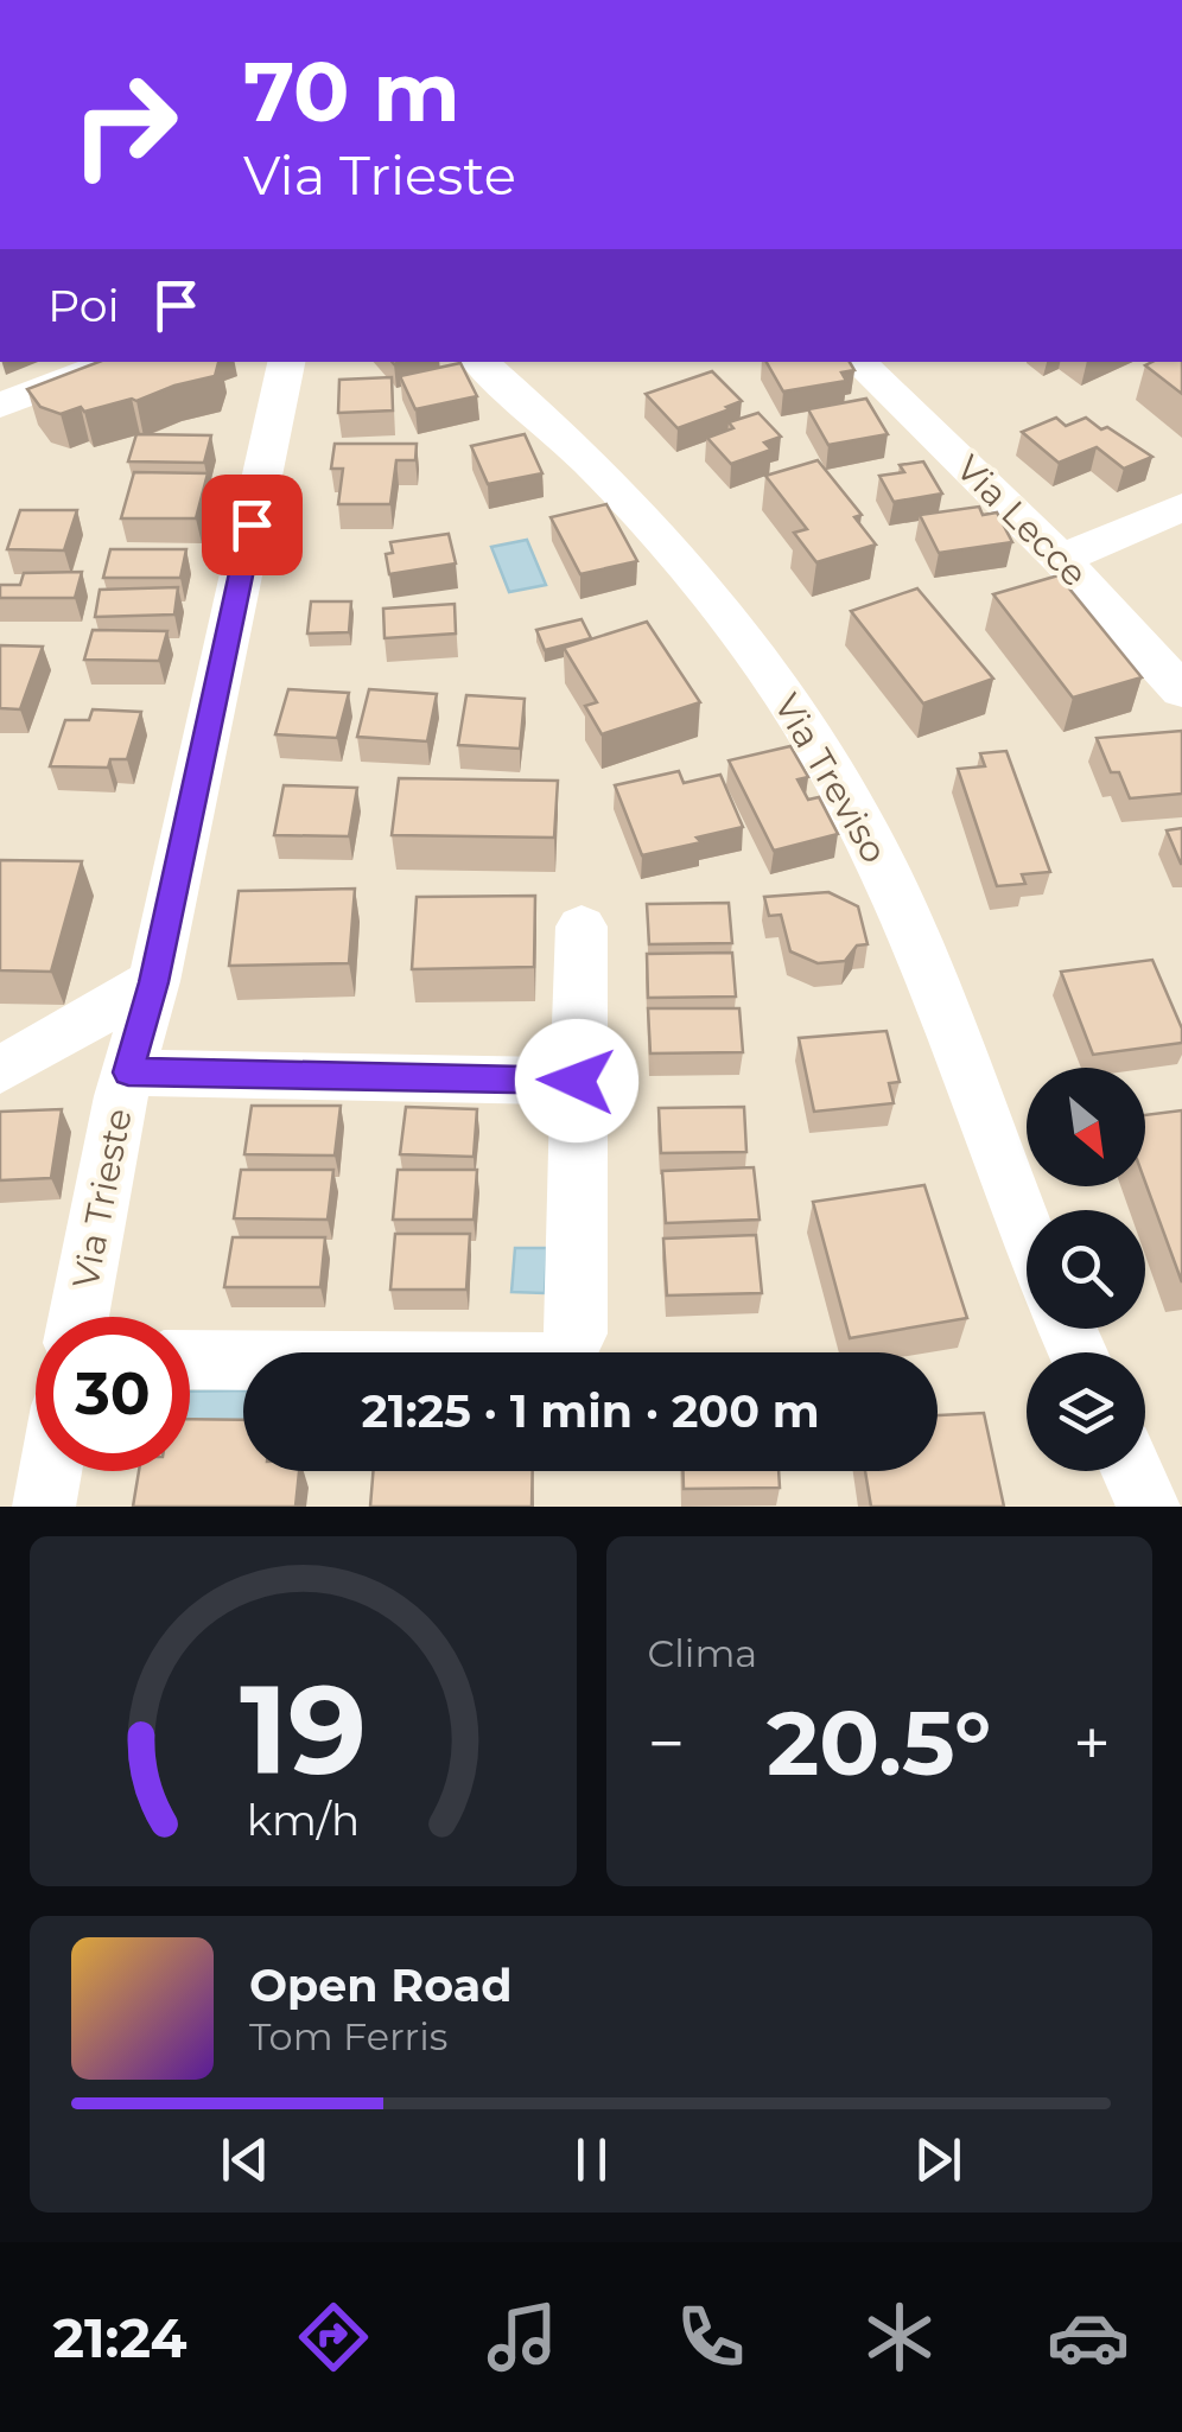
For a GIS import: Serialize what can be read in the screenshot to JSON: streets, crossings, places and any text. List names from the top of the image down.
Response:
{
  "streets": {
    "street": ["Via Lecce", "Via Treviso", "Via Trieste"]
  },
  "north": "bottom right",
  "page": {
    "turn": ["70 m", "Via Trieste"],
    "then": "Poi",
    "limit": "30",
    "trip": "21:25 · 1 min · 200 m",
    "tile": "Clima",
    "heat": ["−", "20.5°", "+"],
    "song": ["Open Road", "Tom Ferris"],
    "tabs": "21:24",
    "gauge": ["19", "km/h"]
  }
}
